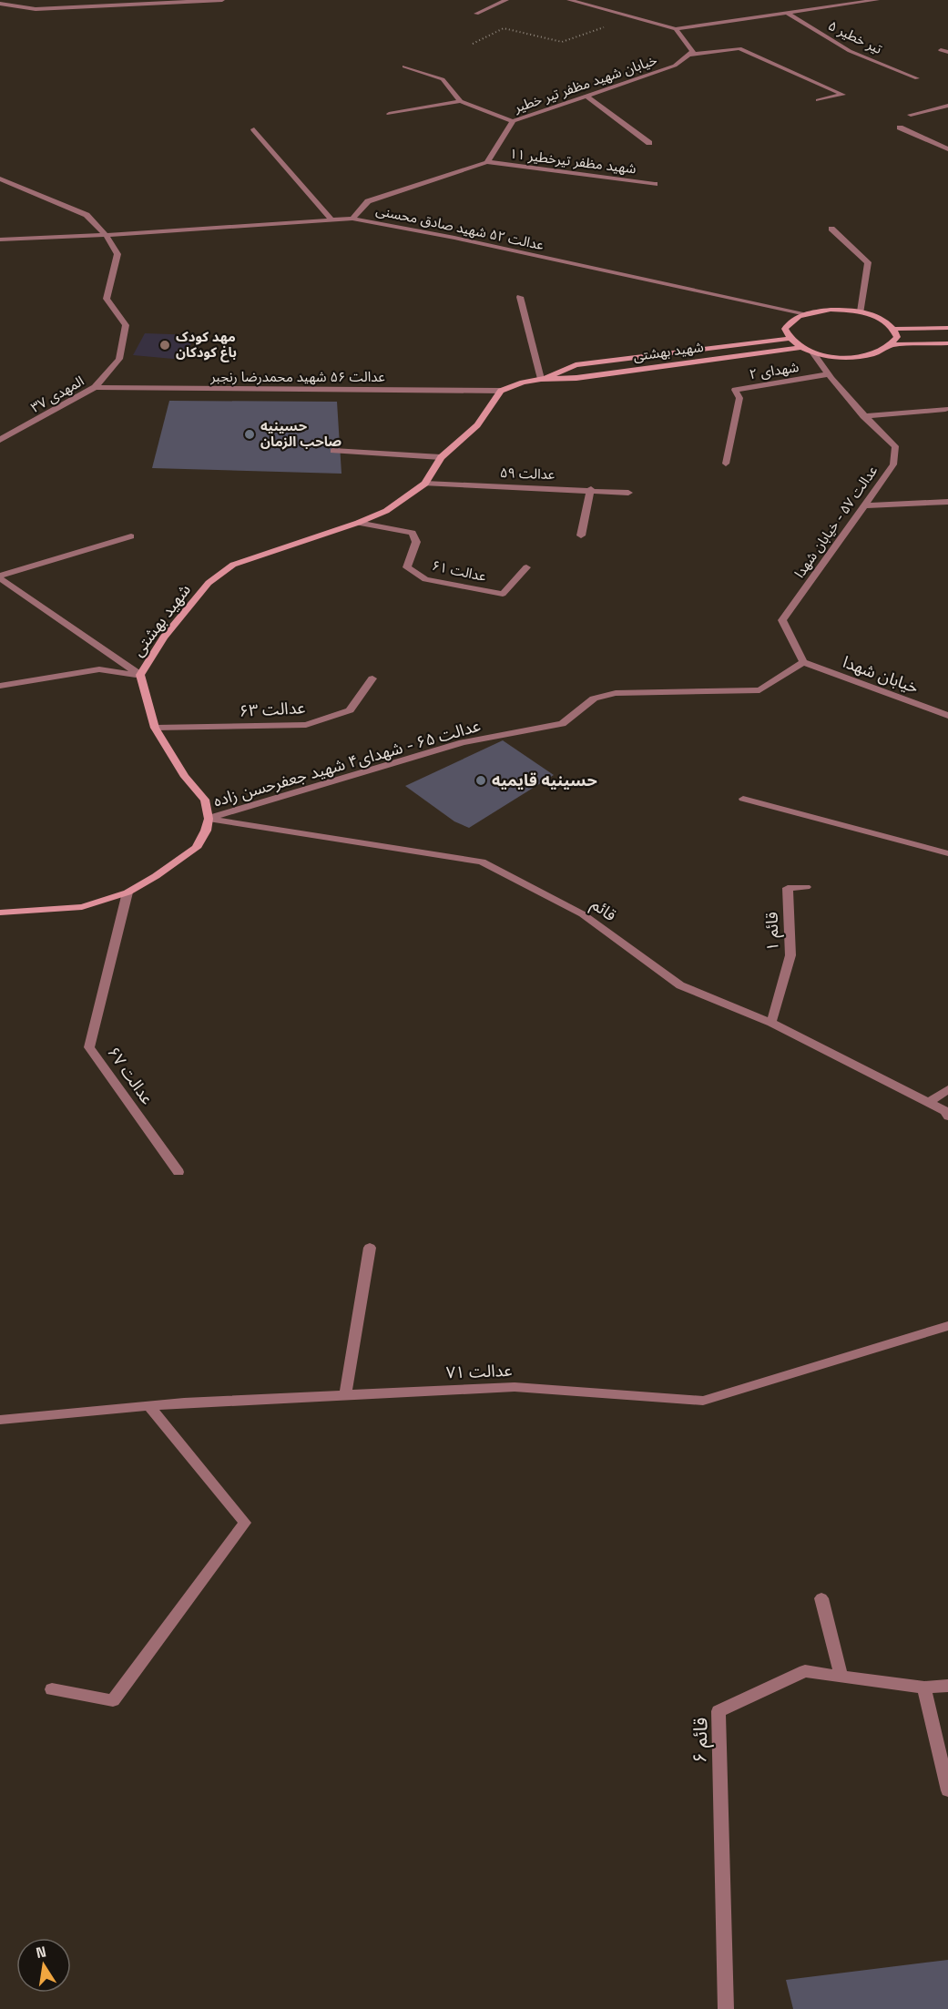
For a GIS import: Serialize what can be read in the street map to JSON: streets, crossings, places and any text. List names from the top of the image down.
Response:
{
  "streets": {
    "main road": ["شهید بهشتی"],
    "street": [
      "تیر خطیر ۵",
      "خیابان شهید مظفر تیر خطیر",
      "شهید مظفر تیرخطیر ۱۱",
      "عدالت ۵۲ شهید صادق محسنی",
      "شهدای ۲",
      "عدالت ۵۶ شهید محمدرضا رنجبر",
      "المهدی ۳۷",
      "عدالت ۵۹",
      "عدالت ۵۷ - خیابان شهدا",
      "عدالت ۶۱",
      "خیابان شهدا",
      "عدالت ۶۳",
      "عدالت ۶۵ - شهدای۴ شهید جعفرحسن زاده",
      "قائم",
      "قائم ۱",
      "عدالت ۶۷",
      "عدالت ۷۱",
      "قائم ۶"
    ]
  },
  "crossings": [
    ["خیابان شهید مظفر تیر خطیر", "شهید مظفر تیرخطیر ۱۱"],
    ["عدالت ۵۲ شهید صادق محسنی", "المهدی ۳۷"],
    ["شهید بهشتی", "عدالت ۵۶ شهید محمدرضا رنجبر"],
    ["شهید بهشتی", "عدالت ۵۹"],
    ["شهید بهشتی", "عدالت ۶۱"],
    ["شهید بهشتی", "عدالت ۶۳"],
    ["شهید بهشتی", "عدالت ۶۵ - شهدای۴ شهید جعفرحسن زاده"],
    ["شهید بهشتی", "قائم"],
    ["شهدای ۲", "عدالت ۵۷ - خیابان شهدا"],
    ["عدالت ۵۶ شهید محمدرضا رنجبر", "المهدی ۳۷"],
    ["عدالت ۵۷ - خیابان شهدا", "خیابان شهدا"],
    ["عدالت ۵۷ - خیابان شهدا", "عدالت ۶۵ - شهدای۴ شهید جعفرحسن زاده"],
    ["خیابان شهدا", "عدالت ۶۵ - شهدای۴ شهید جعفرحسن زاده"],
    ["عدالت ۶۵ - شهدای۴ شهید جعفرحسن زاده", "قائم"],
    ["قائم", "قائم ۱"]
  ],
  "places": ["مهد کودک باغ کودکان", "حسینیه صاحب الزمان", "حسینیه قایمیه"],
  "north": "top"
}
